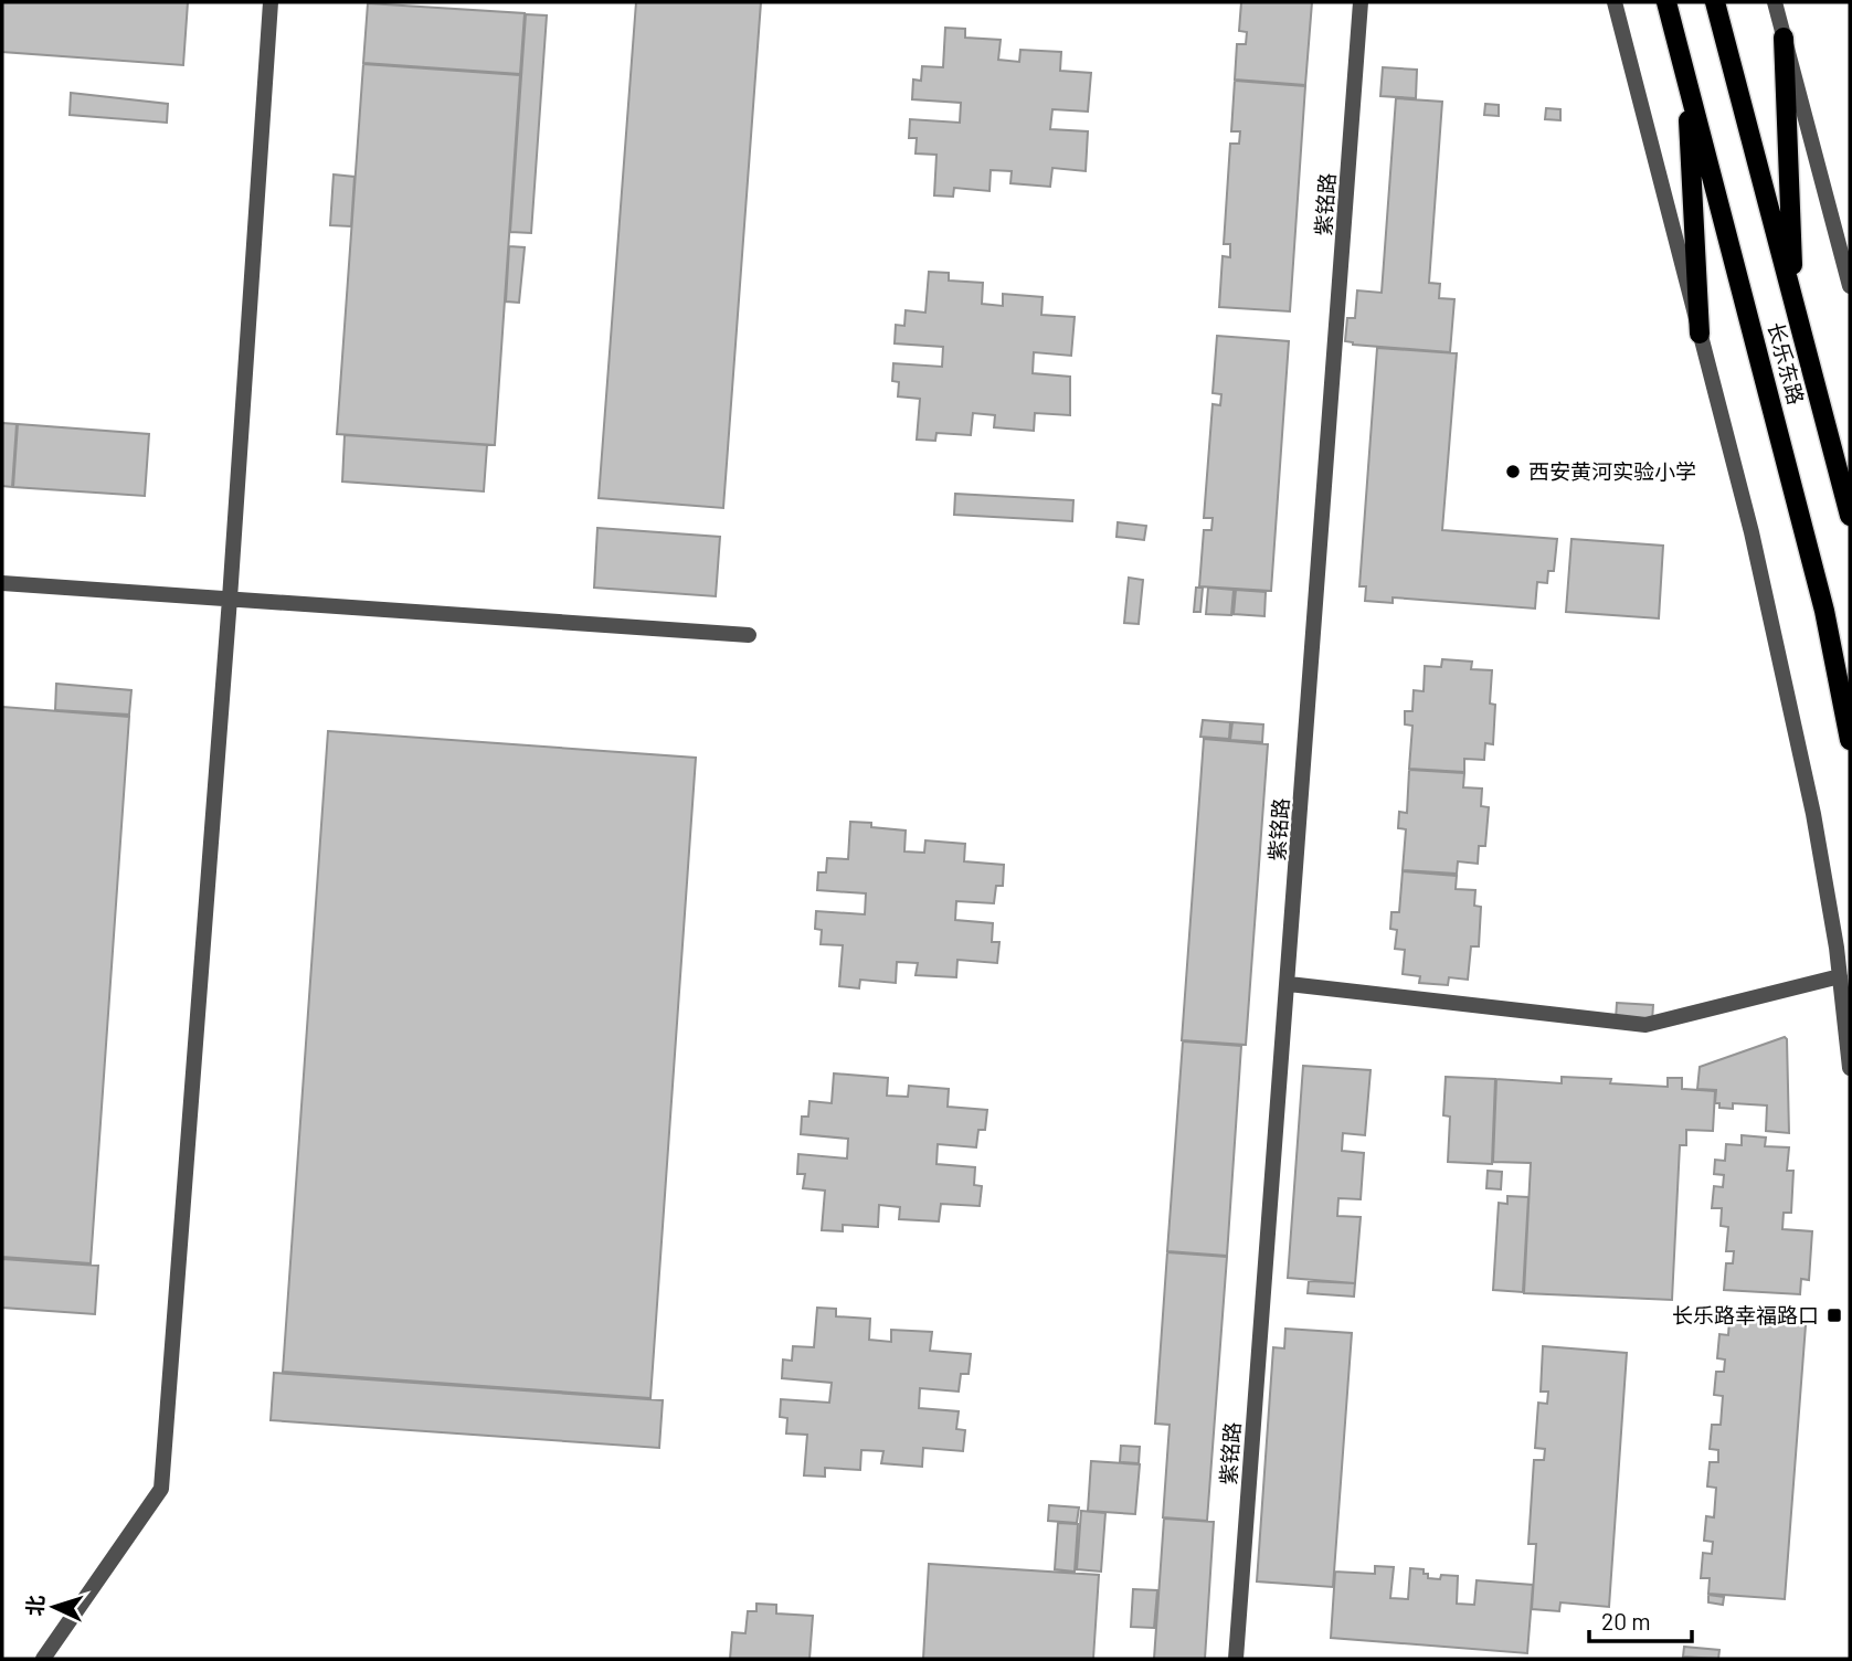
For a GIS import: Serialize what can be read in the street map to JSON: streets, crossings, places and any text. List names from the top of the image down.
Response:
{
  "streets": {
    "main road": ["长乐东路"],
    "street": ["紫铭路"]
  },
  "places": {
    "other": ["西安黄河实验小学"],
    "transit": ["长乐路幸福路口"]
  },
  "scale_bar": "20 m",
  "north": "left"
}
